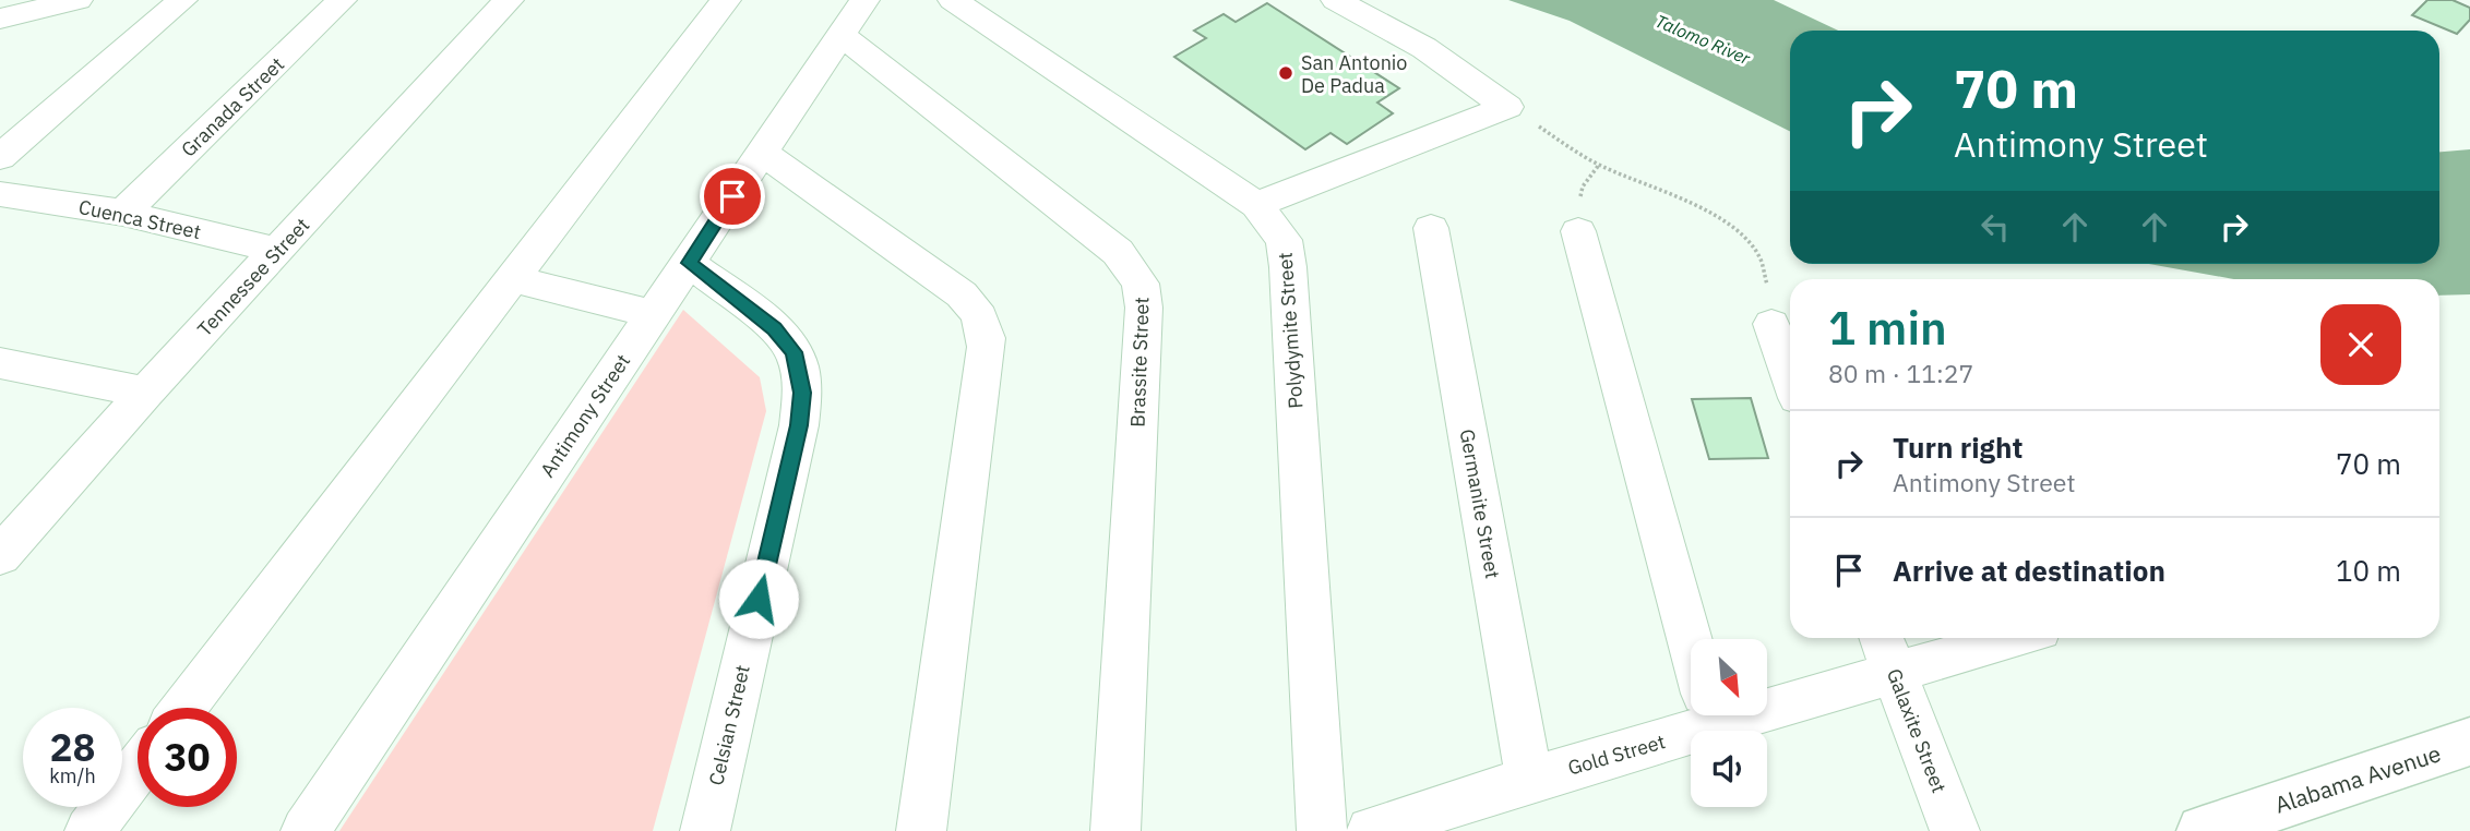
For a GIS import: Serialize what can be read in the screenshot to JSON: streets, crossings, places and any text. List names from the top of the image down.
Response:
{
  "streets": {
    "street": [
      "Granada Street",
      "Cuenca Street",
      "Tennessee Street",
      "Polydymite Street",
      "Brassite Street",
      "Antimony Street",
      "Germanite Street",
      "Celsian Street",
      "Galaxite Street",
      "Gold Street",
      "Alabama Avenue"
    ]
  },
  "crossings": [
    ["Granada Street", "Cuenca Street"],
    ["Cuenca Street", "Tennessee Street"],
    ["Brassite Street", "Antimony Street"],
    ["Antimony Street", "Celsian Street"],
    ["Germanite Street", "Gold Street"],
    ["Galaxite Street", "Gold Street"]
  ],
  "water": ["Talomo River"],
  "places": ["San Antonio De Padua"],
  "north": "bottom right",
  "page": {
    "turn": ["70 m", "Antimony Street"],
    "heading": ["1 min", "80 m · 11:27"],
    "list": [
      {
        "name": "Turn right",
        "note": "Antimony Street",
        "value": "70 m"
      },
      {
        "name": "Arrive at destination",
        "value": "10 m"
      }
    ],
    "speed": "28 km/h",
    "limit": "30"
  }
}
